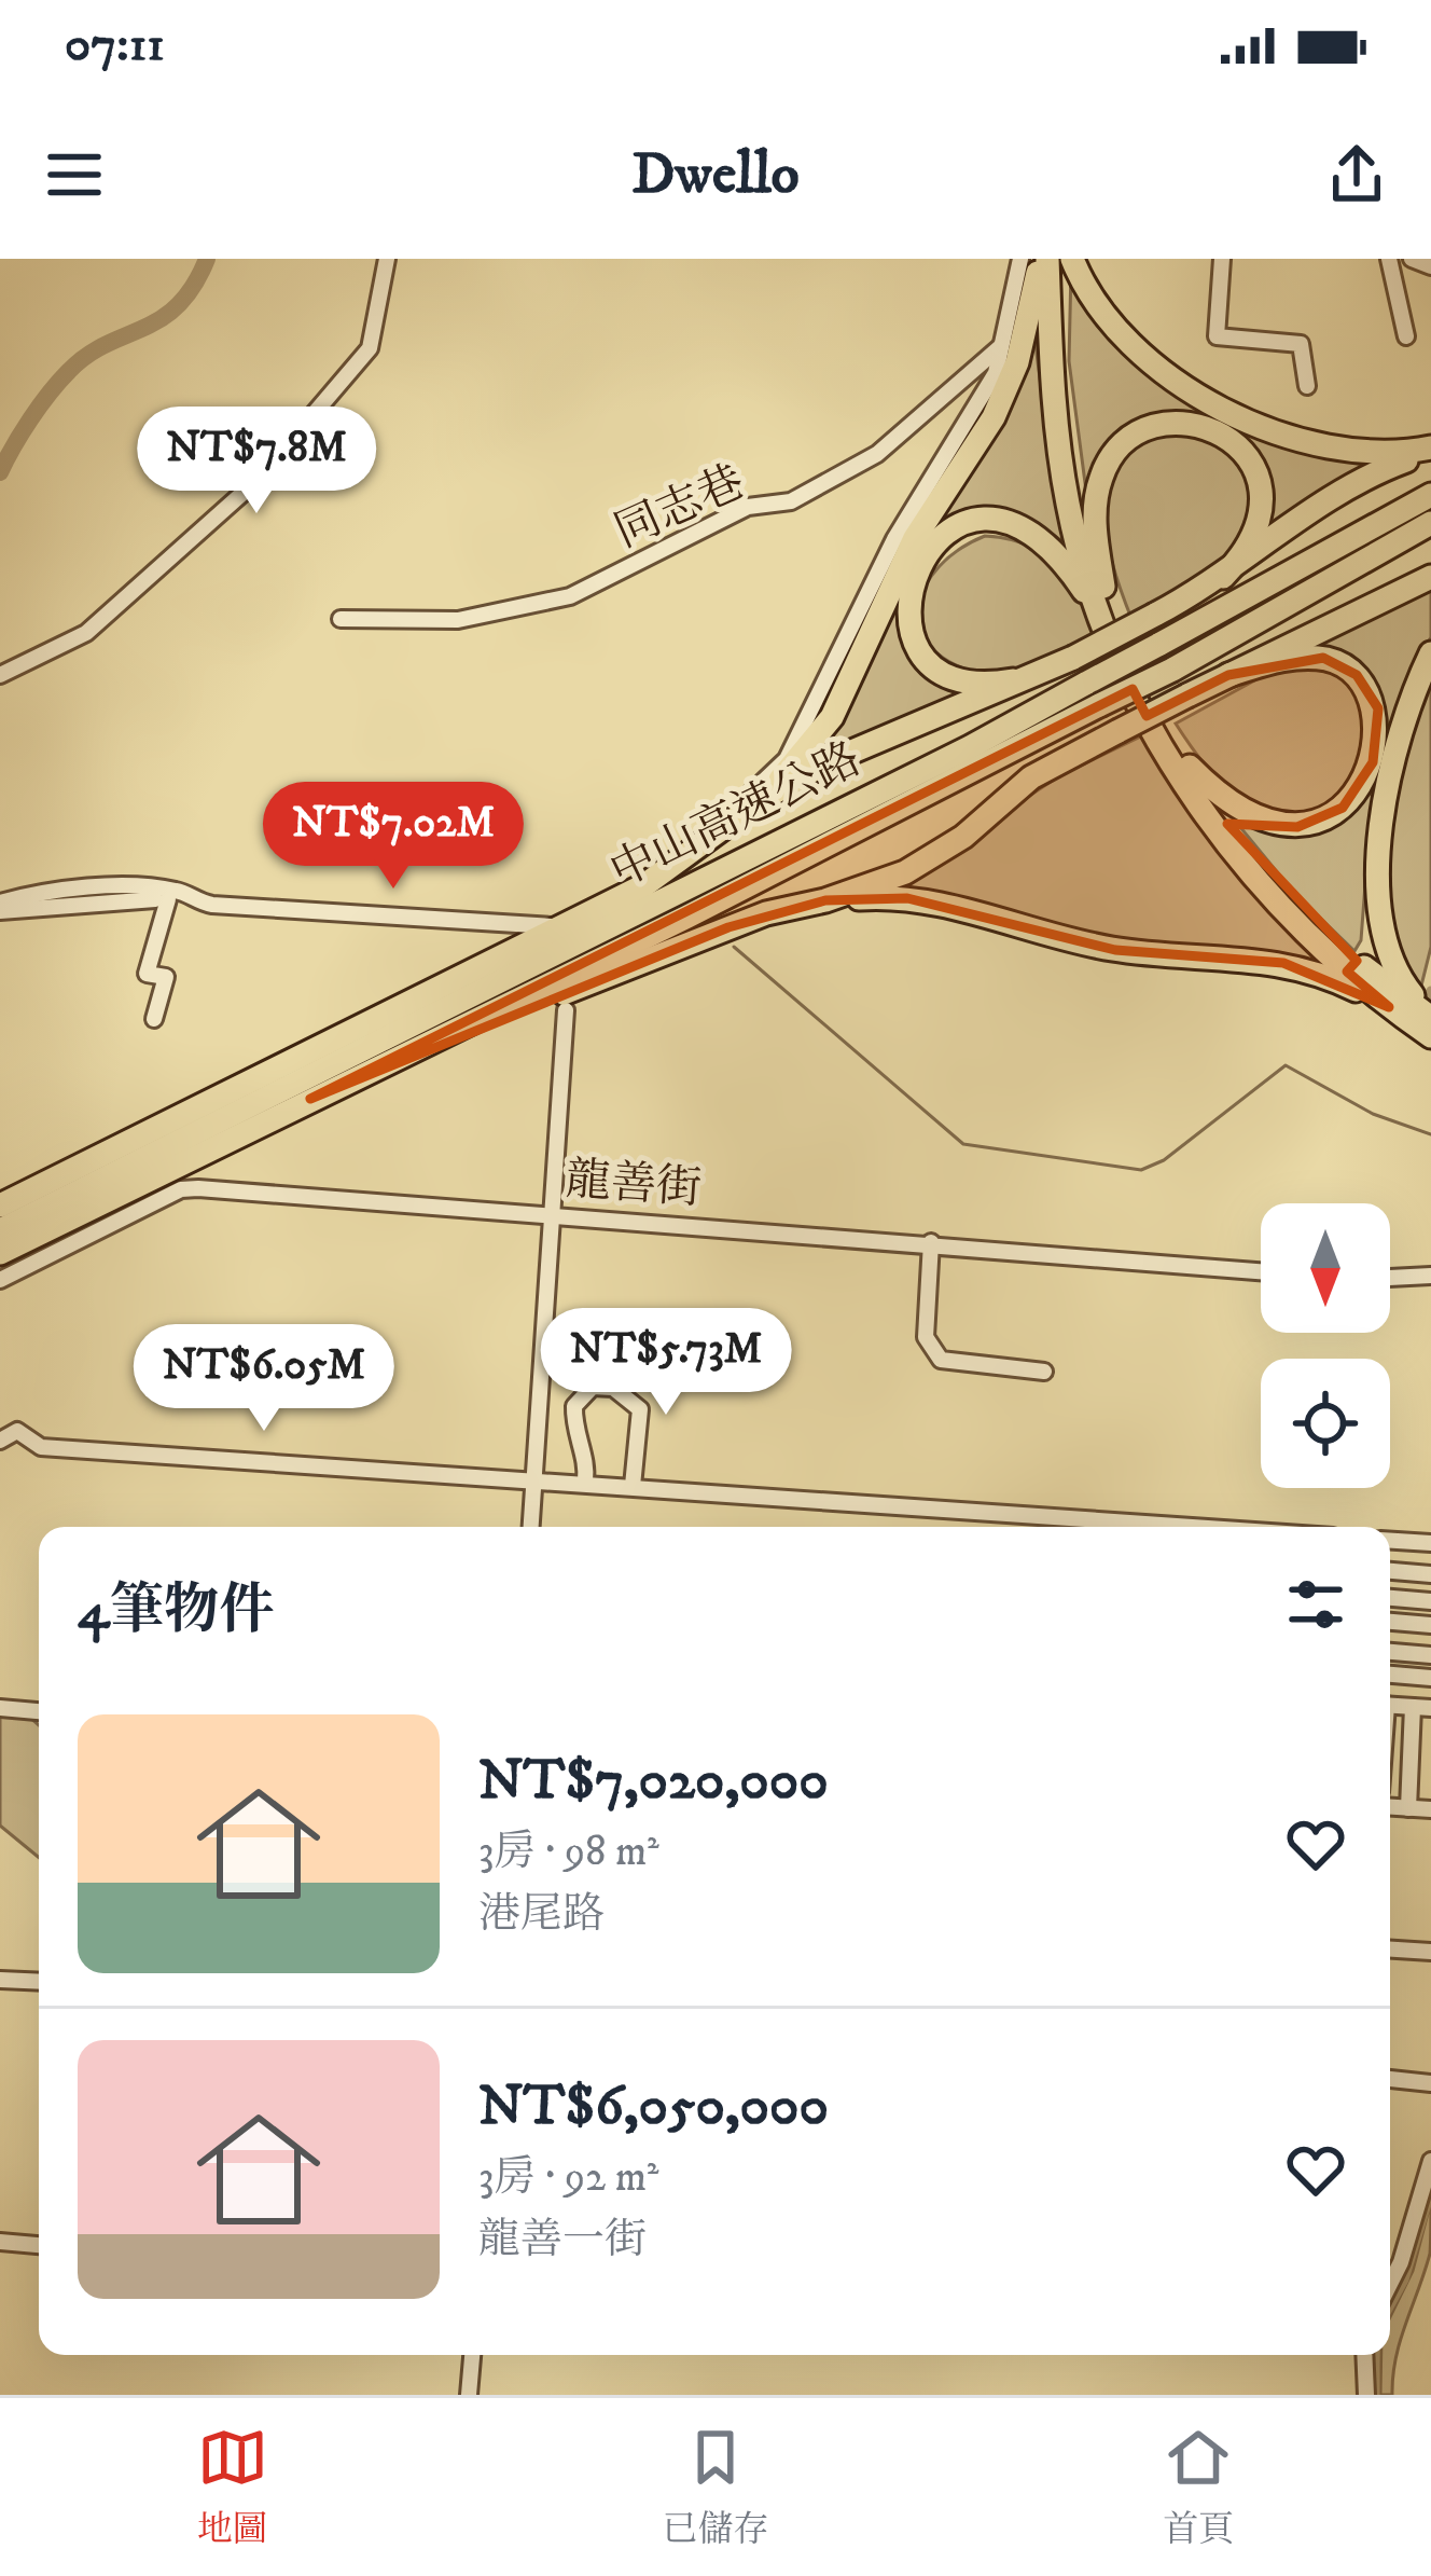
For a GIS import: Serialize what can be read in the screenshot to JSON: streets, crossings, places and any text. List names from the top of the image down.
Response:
{
  "streets": {
    "highway": ["中山高速公路"],
    "street": ["同志巷", "龍善街"]
  },
  "north": "bottom",
  "page": {
    "status": "07:11",
    "header": "Dwello",
    "price": [
      "NT$7.8M",
      "NT$7.02M",
      "NT$5.73M",
      "NT$6.05M"
    ],
    "heading": "4筆物件",
    "list": [
      {
        "name": "NT$7,020,000",
        "note": "3房 · 98 m² · 港尾路"
      },
      {
        "name": "NT$6,050,000",
        "note": "3房 · 92 m² · 龍善一街"
      }
    ],
    "tabs": ["地圖", "已儲存", "首頁"]
  }
}
